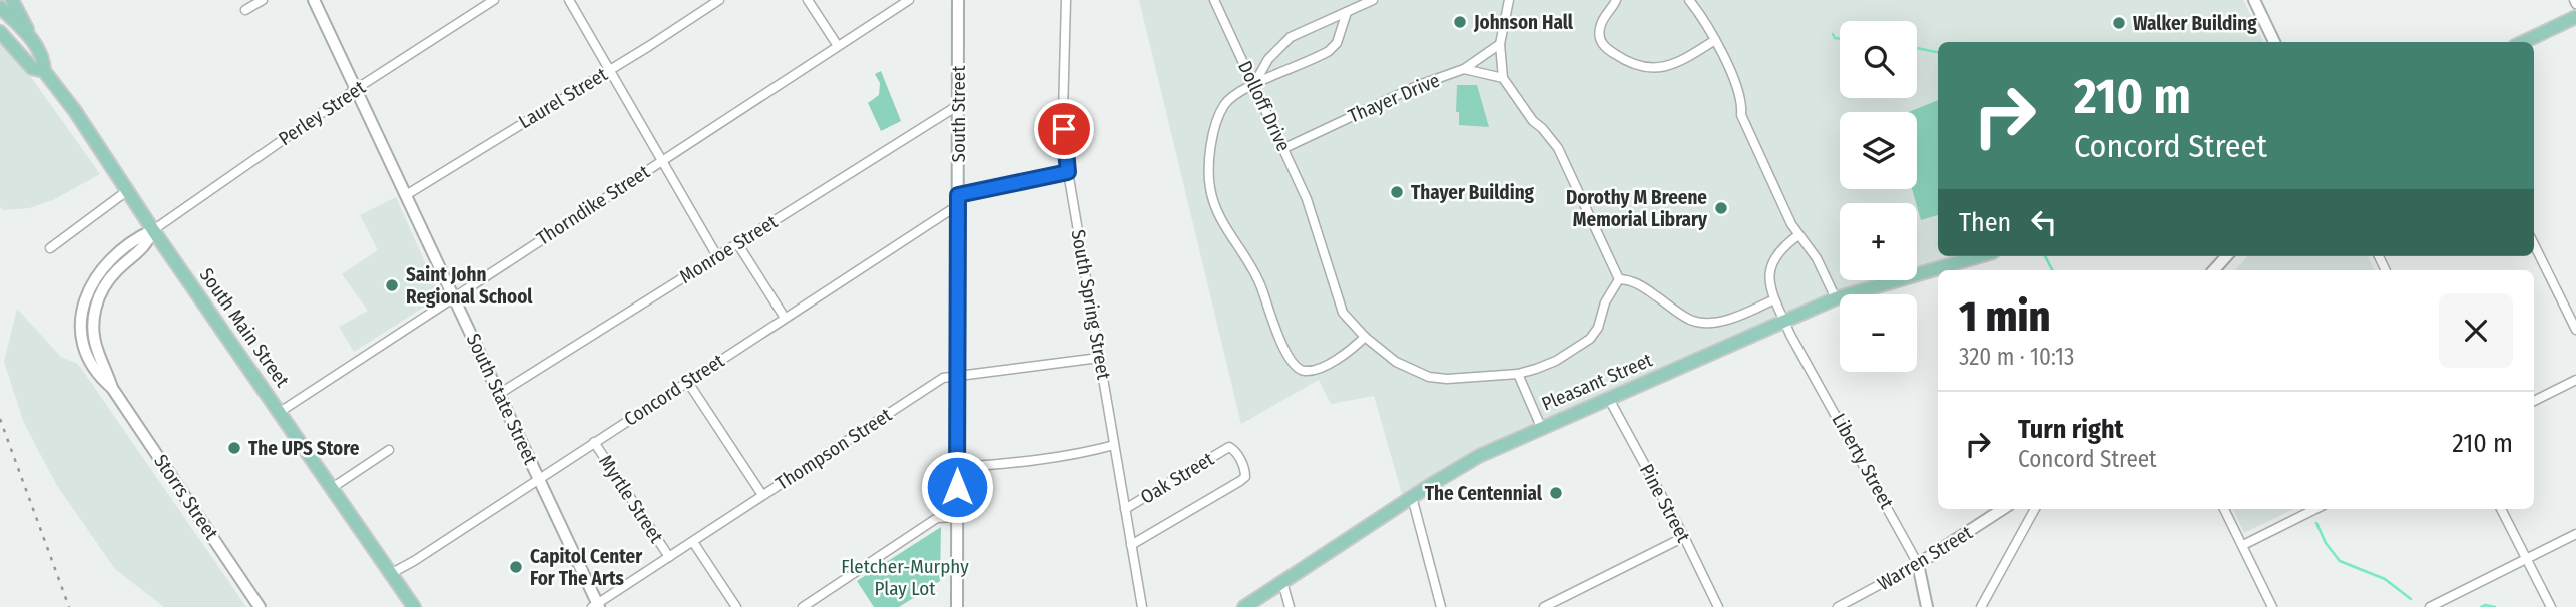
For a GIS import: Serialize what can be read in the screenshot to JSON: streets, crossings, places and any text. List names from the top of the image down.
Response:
{
  "streets": {
    "main road": ["South Main Street", "Pleasant Street"],
    "street": [
      "Laurel Street",
      "Thayer Drive",
      "Dolloff Drive",
      "Perley Street",
      "South Street",
      "Thorndike Street",
      "Monroe Street",
      "South Spring Street",
      "Concord Street",
      "South State Street",
      "Thompson Street",
      "Liberty Street",
      "Oak Street",
      "Storrs Street",
      "Myrtle Street",
      "Pine Street",
      "Warren Street"
    ]
  },
  "crossings": [
    ["Laurel Street", "South State Street"],
    ["Thayer Drive", "Dolloff Drive"],
    ["Perley Street", "South Main Street"],
    ["Perley Street", "South State Street"],
    ["Perley Street", "Storrs Street"],
    ["South Street", "Monroe Street"],
    ["South Street", "Concord Street"],
    ["South Street", "Thompson Street"],
    ["Thorndike Street", "South Main Street"],
    ["Thorndike Street", "South State Street"],
    ["Monroe Street", "South State Street"],
    ["South Spring Street", "Concord Street"],
    ["South Spring Street", "Thompson Street"],
    ["South Spring Street", "Oak Street"],
    ["South Main Street", "Concord Street"],
    ["South Main Street", "Storrs Street"],
    ["Pleasant Street", "Liberty Street"],
    ["Pleasant Street", "Pine Street"],
    ["Concord Street", "South State Street"],
    ["Concord Street", "Myrtle Street"],
    ["South State Street", "Thompson Street"],
    ["Thompson Street", "Myrtle Street"],
    ["Liberty Street", "Warren Street"]
  ],
  "parks": ["Fletcher-Murphy Play Lot"],
  "places": [
    "Johnson Hall",
    "Walker Building",
    "Thayer Building",
    "Dorothy M Breene Memorial Library",
    "Saint John Regional School",
    "The UPS Store",
    "The Centennial",
    "Capitol Center For The Arts"
  ],
  "page": {
    "map_buttons": ["+", "−"],
    "turn": ["210 m", "Concord Street"],
    "then": "Then",
    "heading": ["1 min", "320 m · 10:13"],
    "list": [
      {
        "name": "Turn right",
        "note": "Concord Street",
        "value": "210 m"
      }
    ]
  }
}
